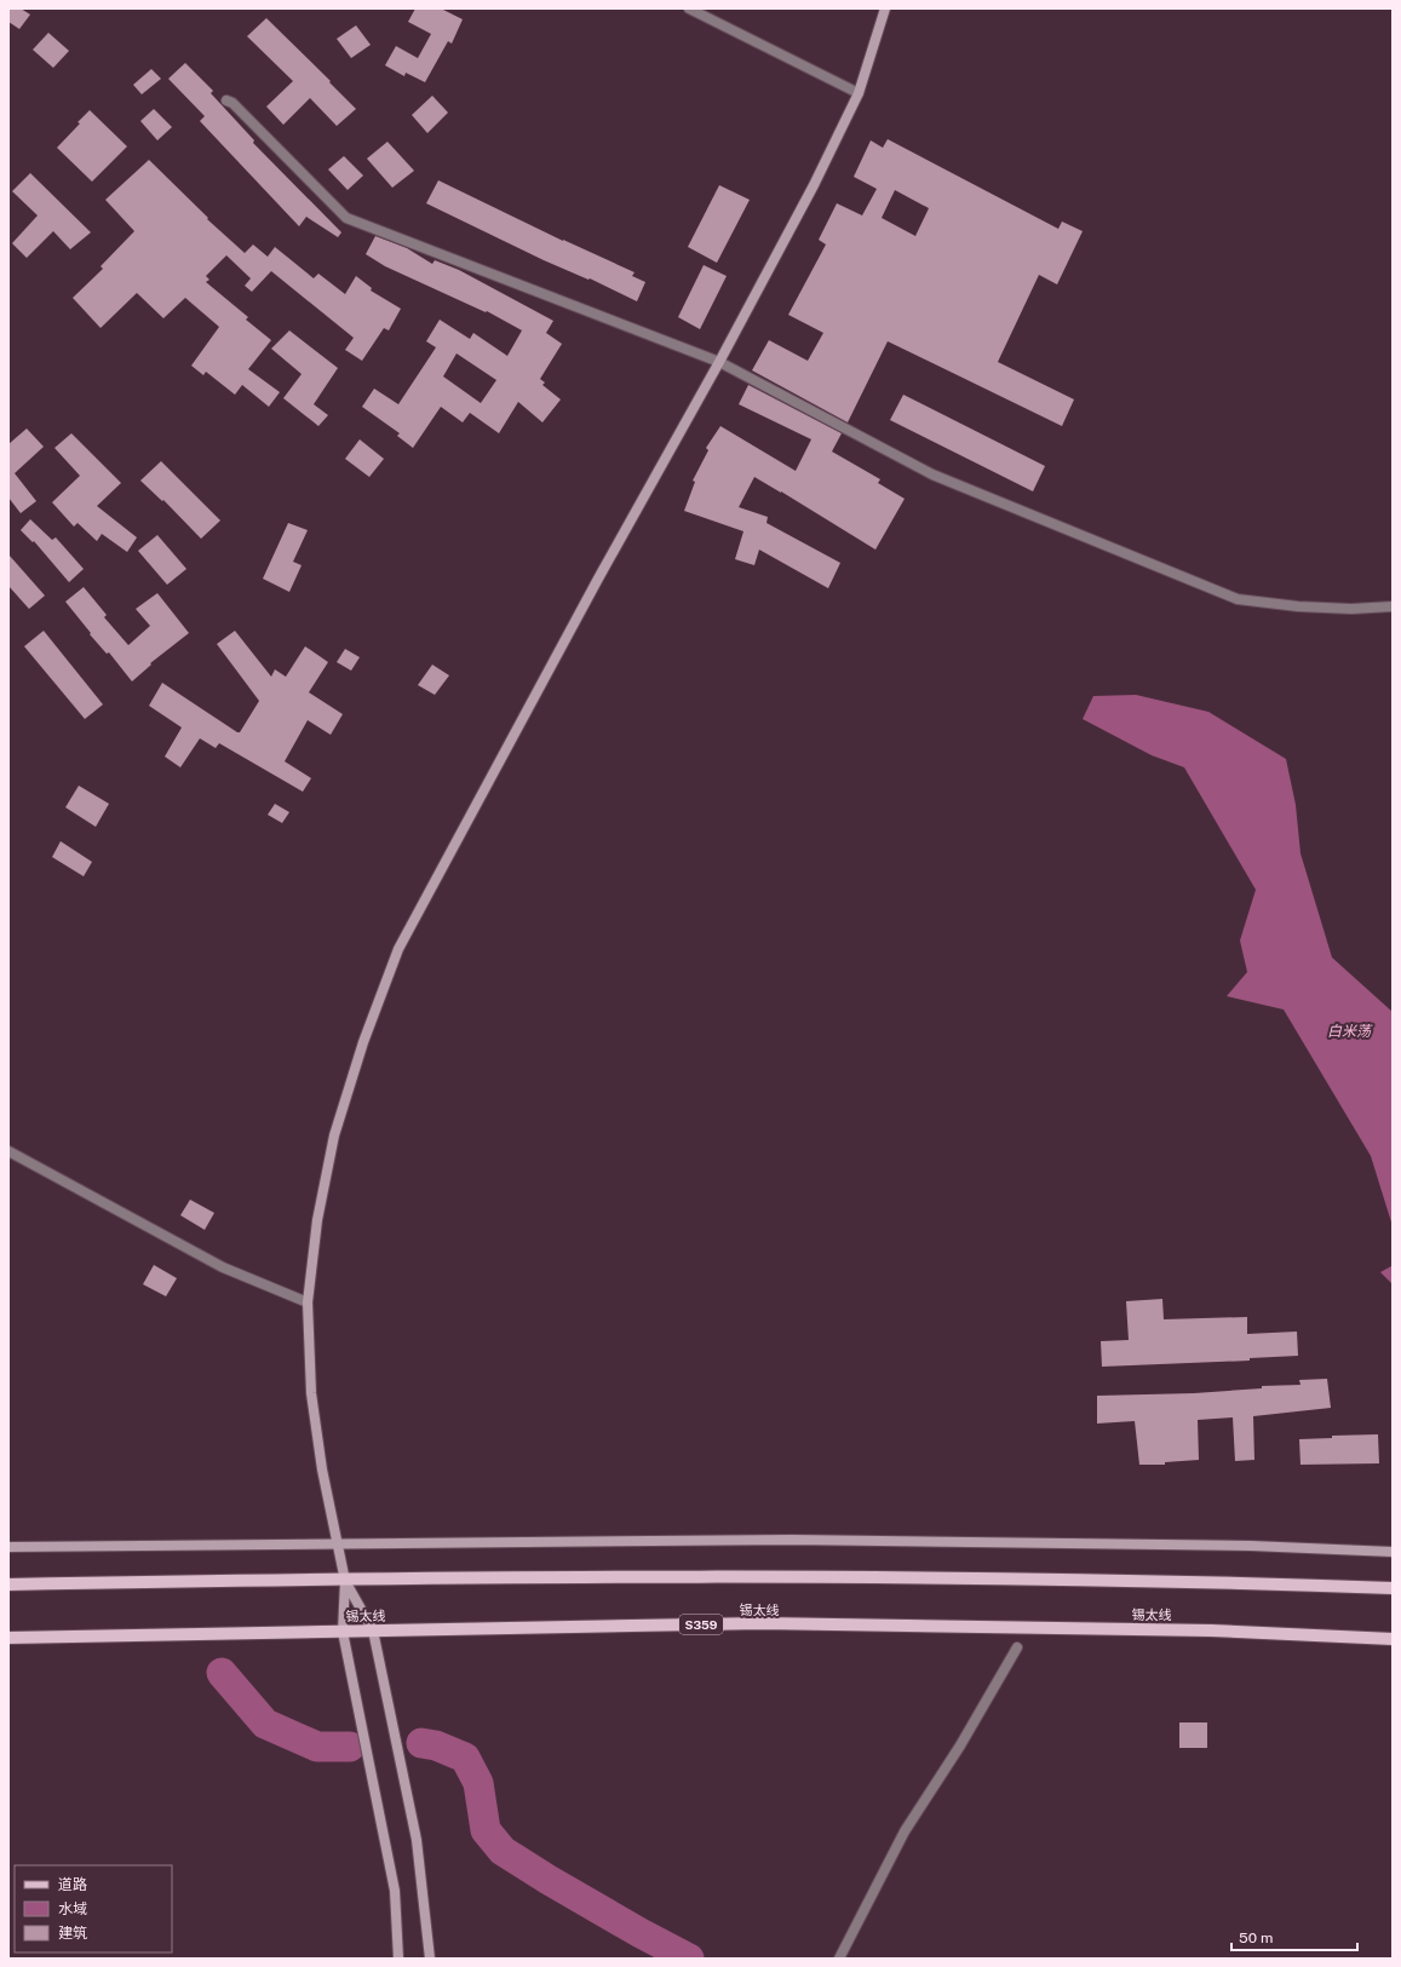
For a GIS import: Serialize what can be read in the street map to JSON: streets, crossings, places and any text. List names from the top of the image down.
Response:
{
  "streets": {
    "main road": ["锡太线", "S359"]
  },
  "water": ["白米荡"],
  "legend": ["道路", "水域", "建筑"],
  "scale_bar": "50 m"
}
